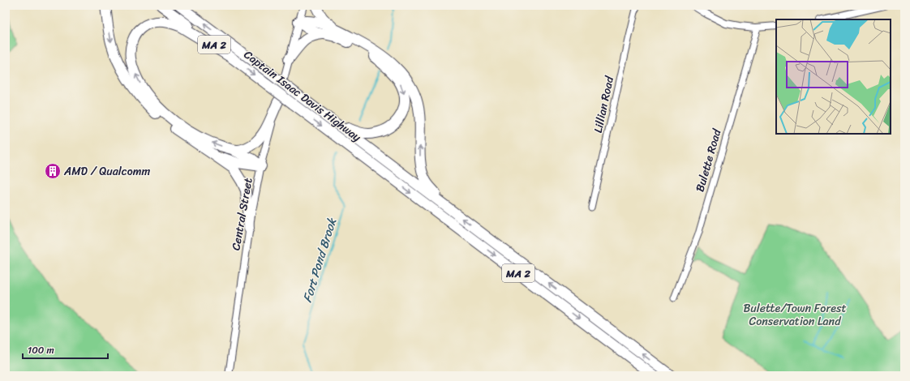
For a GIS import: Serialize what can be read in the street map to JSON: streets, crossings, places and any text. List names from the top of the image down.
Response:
{
  "streets": {
    "highway": ["MA 2", "Captain Isaac Davis Highway"],
    "street": ["Lillian Road", "Bulette Road", "Central Street"]
  },
  "crossings": [
    ["MA 2", "Captain Isaac Davis Highway"]
  ],
  "water": ["Fort Pond Brook"],
  "parks": ["Bulette/Town Forest Conservation Land"],
  "places": {
    "building": ["AMD / Qualcomm"]
  },
  "scale_bar": "100 m"
}
